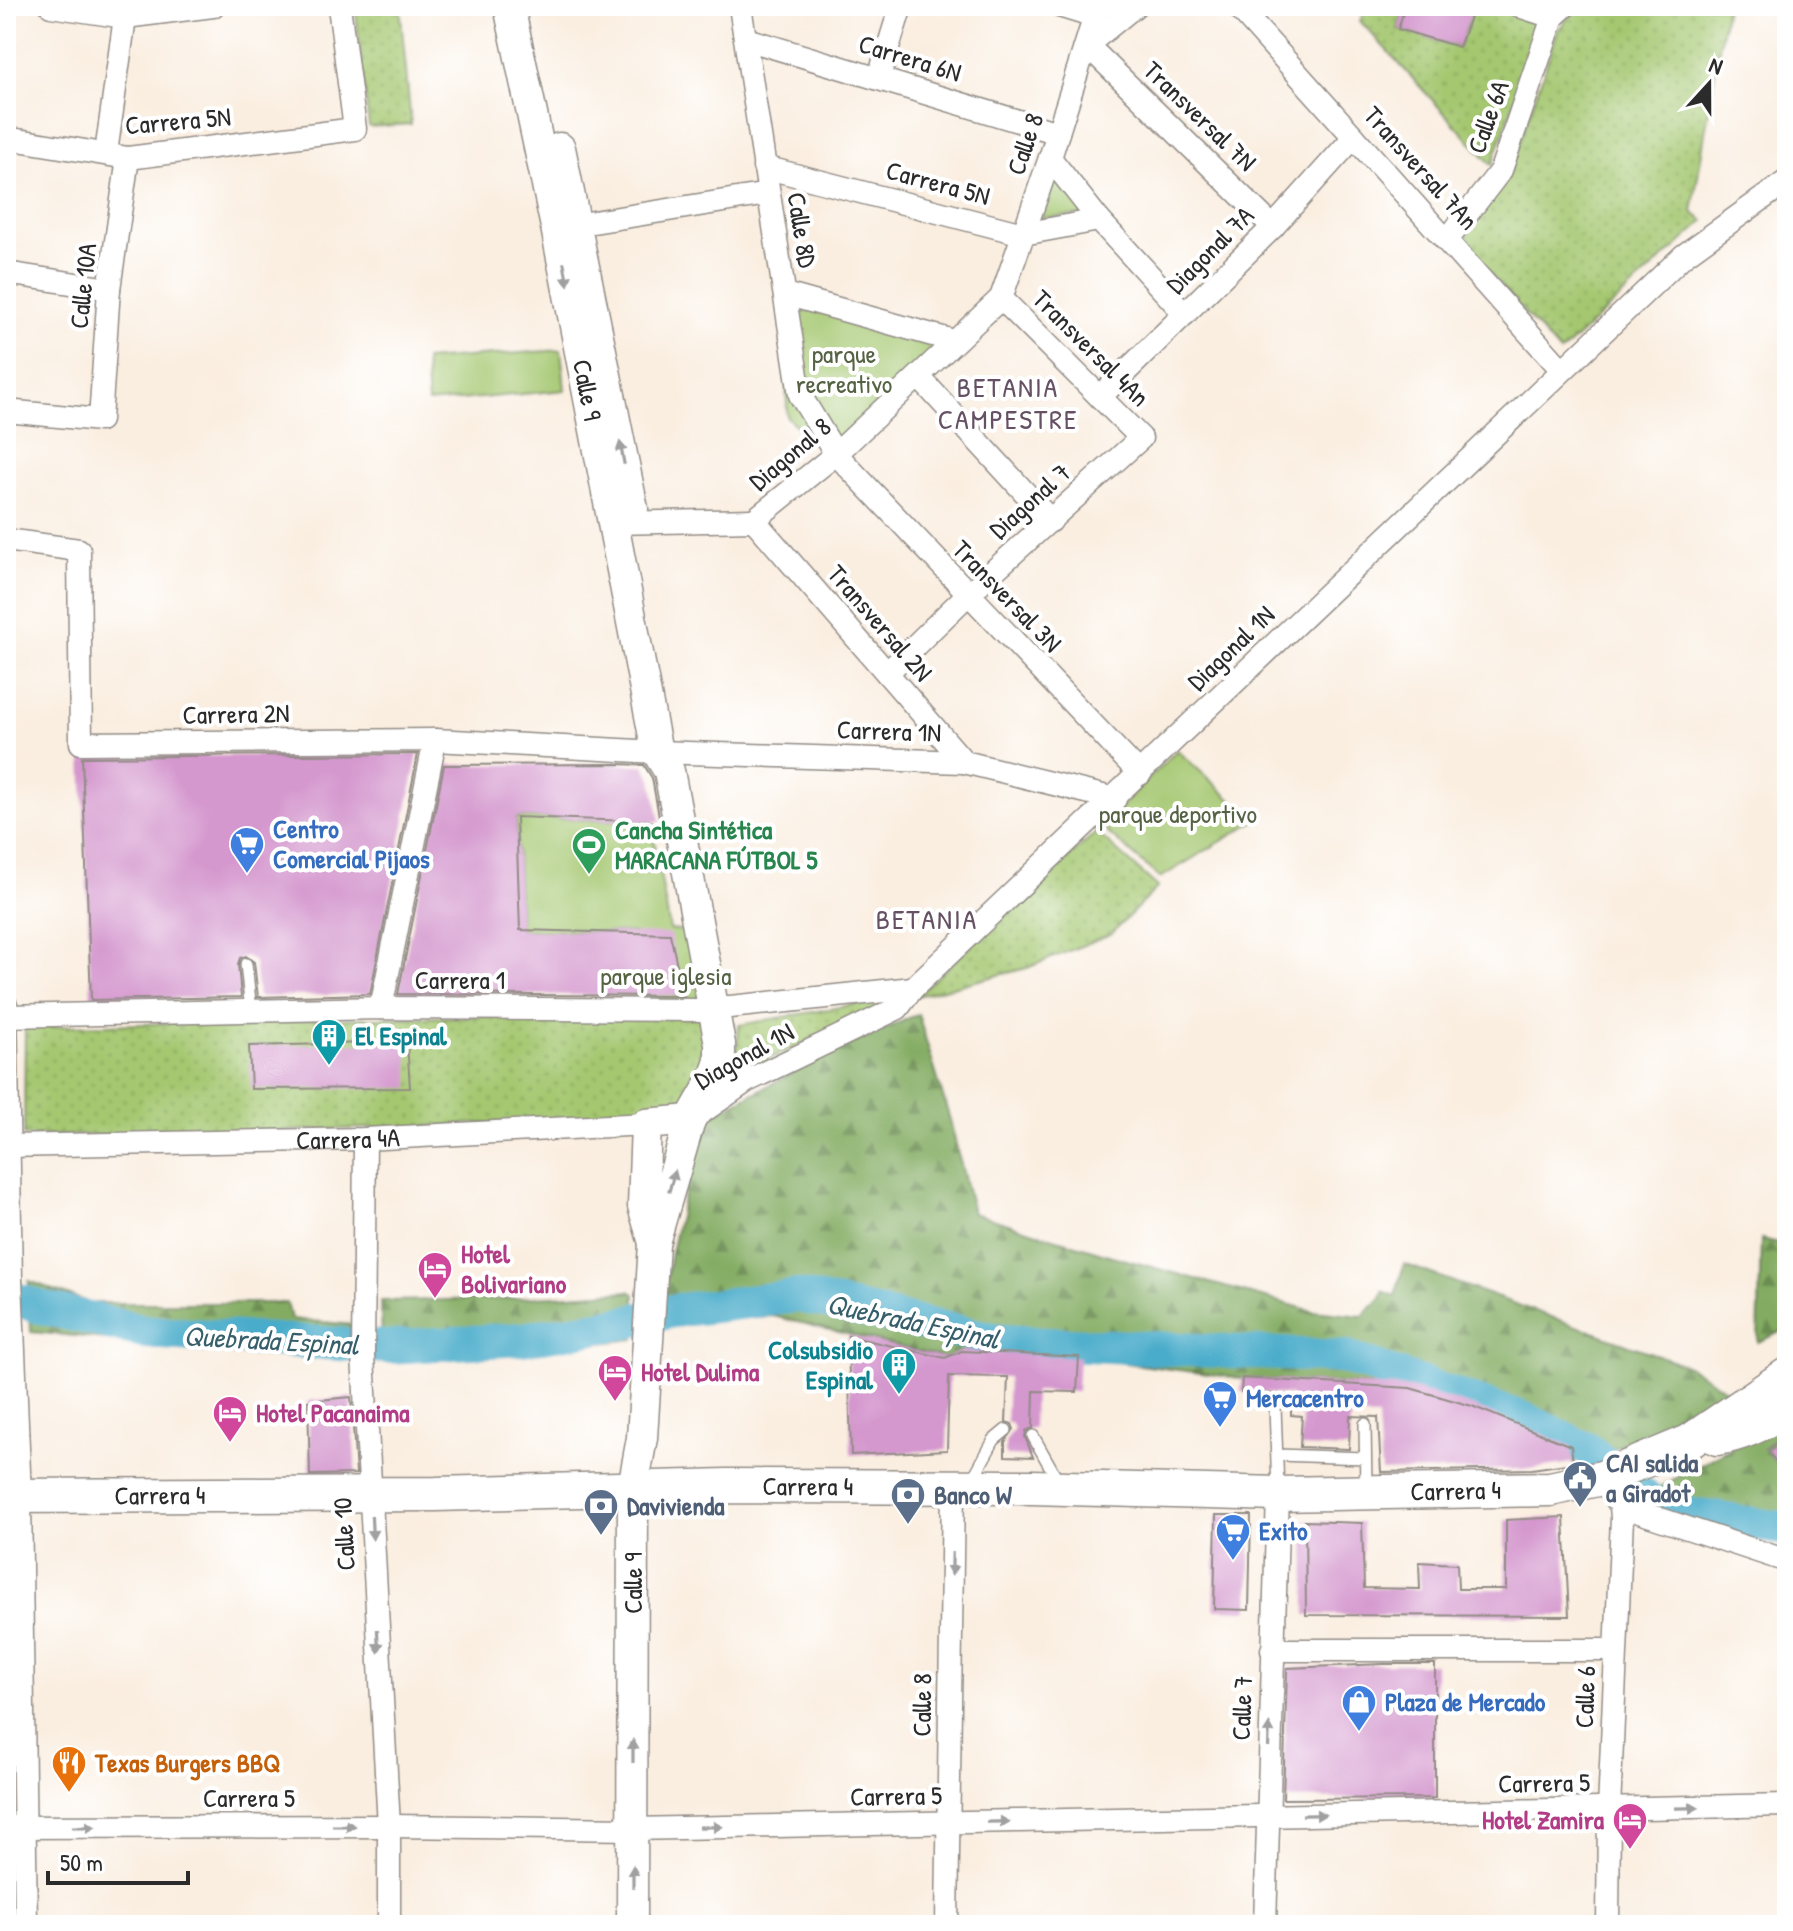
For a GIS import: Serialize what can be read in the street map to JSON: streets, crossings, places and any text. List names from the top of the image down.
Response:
{
  "streets": {
    "main road": ["Carrera 4"],
    "street": [
      "Carrera 6N",
      "Transversal 7N",
      "Calle 6A",
      "Carrera 5N",
      "Calle 8",
      "Transversal 7An",
      "Calle 8D",
      "Diagonal 7A",
      "Calle 10A",
      "Transversal 4An",
      "Calle 9",
      "Diagonal 8",
      "Diagonal 7",
      "Transversal 3N",
      "Transversal 2N",
      "Diagonal 1N",
      "Carrera 2N",
      "Carrera 1N",
      "Carrera 1",
      "Carrera 4A",
      "Calle 10",
      "Calle 6",
      "Calle 7",
      "Carrera 5"
    ]
  },
  "crossings": [
    ["Carrera 6N", "Calle 8"],
    ["Carrera 6N", "Calle 8D"],
    ["Transversal 7N", "Calle 8"],
    ["Transversal 7N", "Diagonal 7A"],
    ["Calle 6A", "Transversal 7An"],
    ["Carrera 5N", "Calle 8"],
    ["Carrera 5N", "Calle 8D"],
    ["Carrera 5N", "Calle 10A"],
    ["Calle 8", "Transversal 4An"],
    ["Calle 8", "Diagonal 8"],
    ["Calle 8", "Carrera 4"],
    ["Calle 8", "Carrera 5"],
    ["Transversal 7An", "Diagonal 7A"],
    ["Transversal 7An", "Diagonal 1N"],
    ["Calle 8D", "Diagonal 8"],
    ["Calle 8D", "Transversal 3N"],
    ["Diagonal 7A", "Transversal 4An"],
    ["Transversal 4An", "Diagonal 8"],
    ["Transversal 4An", "Diagonal 7"],
    ["Calle 9", "Diagonal 1N"],
    ["Calle 9", "Carrera 2N"],
    ["Calle 9", "Carrera 1N"],
    ["Calle 9", "Carrera 1"],
    ["Calle 9", "Carrera 4A"],
    ["Calle 9", "Carrera 4"],
    ["Calle 9", "Carrera 5"],
    ["Diagonal 8", "Transversal 3N"],
    ["Diagonal 8", "Transversal 2N"],
    ["Diagonal 7", "Transversal 3N"],
    ["Diagonal 7", "Transversal 2N"],
    ["Transversal 3N", "Diagonal 1N"],
    ["Transversal 2N", "Carrera 1N"],
    ["Diagonal 1N", "Carrera 1N"],
    ["Diagonal 1N", "Carrera 1"],
    ["Diagonal 1N", "Carrera 4A"],
    ["Carrera 2N", "Carrera 1N"],
    ["Carrera 4A", "Calle 10"],
    ["Carrera 4", "Calle 10"],
    ["Carrera 4", "Calle 6"],
    ["Carrera 4", "Calle 7"],
    ["Calle 10", "Carrera 5"],
    ["Calle 6", "Carrera 5"],
    ["Calle 7", "Carrera 5"]
  ],
  "one_way": [
    "Calle 8",
    "Calle 10",
    "Calle 7",
    "Carrera 5"
  ],
  "districts": ["BETANIA CAMPESTRE", "BETANIA"],
  "water": ["Quebrada Espinal"],
  "parks": ["parque recreativo", "parque deportivo", "parque iglesia"],
  "places": {
    "supermarket": ["Centro Comercial Pijaos", "Mercacentro", "Exito"],
    "sports": ["Cancha Sintética MARACANA FÚTBOL 5"],
    "building": ["El Espinal", "Colsubsidio Espinal"],
    "hotel": [
      "Hotel Bolivariano",
      "Hotel Dulima",
      "Hotel Pacanaima",
      "Hotel Zamira"
    ],
    "public building": ["CAI salida a Giradot"],
    "bank": ["Banco W", "Davivienda"],
    "shop": ["Plaza de Mercado"],
    "restaurant": ["Texas Burgers BBQ"]
  },
  "scale_bar": "50 m",
  "north": "top"
}
